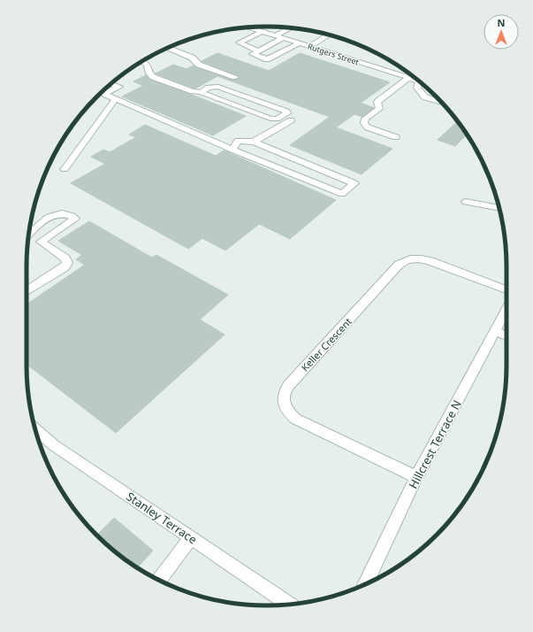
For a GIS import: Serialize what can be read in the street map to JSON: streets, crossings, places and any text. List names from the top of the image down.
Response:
{
  "streets": {
    "street": [
      "Rutgers Street",
      "Keller Crescent",
      "Hillcrest Terrace N",
      "Stanley Terrace"
    ]
  },
  "crossings": [
    ["Keller Crescent", "Hillcrest Terrace N"]
  ],
  "north": "top"
}
